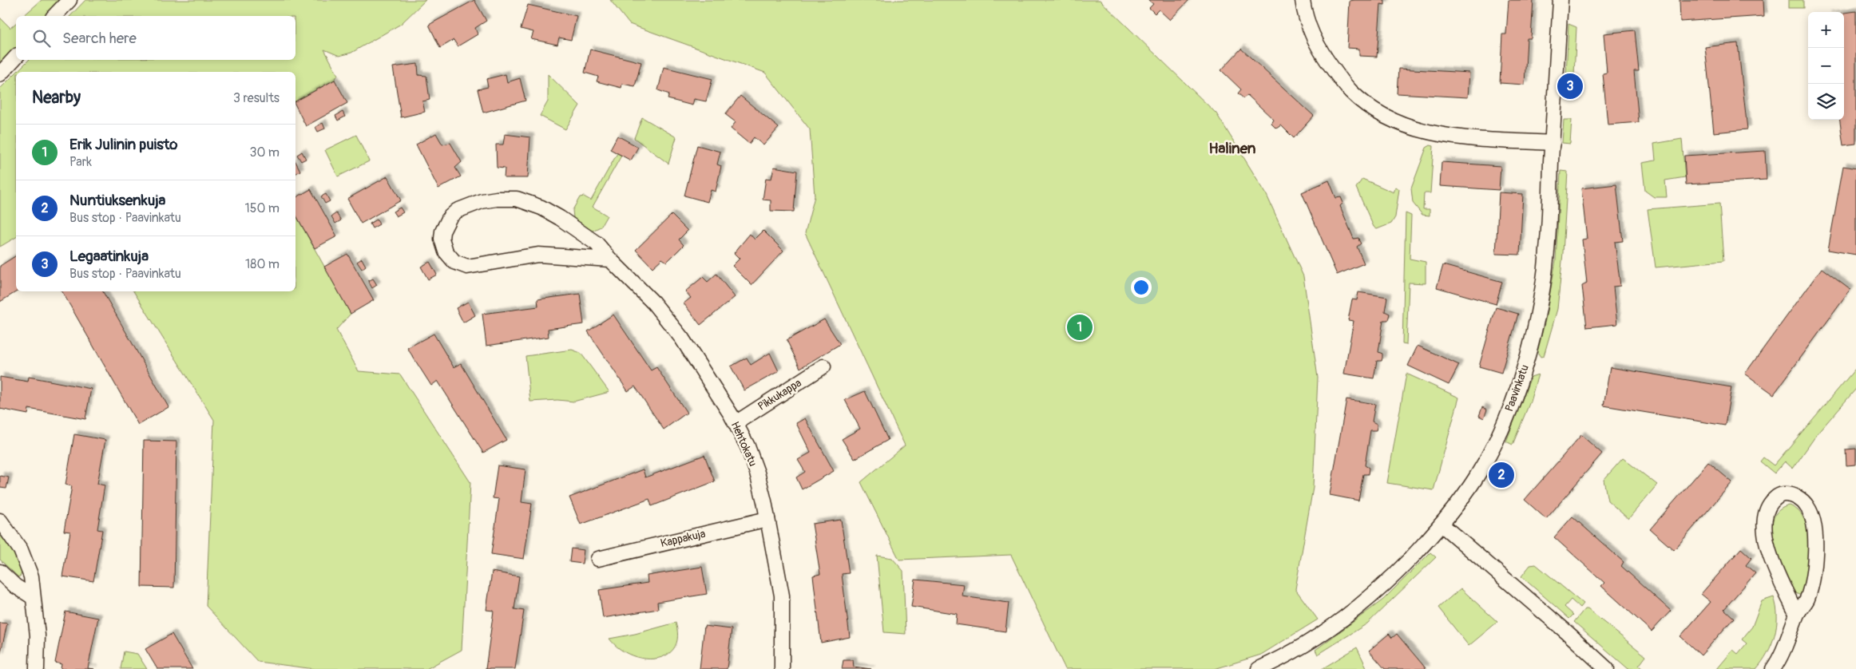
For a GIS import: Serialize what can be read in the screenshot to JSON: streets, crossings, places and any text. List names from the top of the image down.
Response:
{
  "streets": {
    "street": [
      "Paavinkatu",
      "Pikkukappa",
      "Hehtokatu",
      "Kappakuja"
    ]
  },
  "crossings": [
    ["Pikkukappa", "Hehtokatu"],
    ["Hehtokatu", "Kappakuja"]
  ],
  "districts": ["Halinen"],
  "page": {
    "map_buttons": ["+", "−"],
    "search": "Search here",
    "pins": ["3", "1", "2"],
    "heading": ["Nearby", "3 results"],
    "list": [
      {
        "mark": "1",
        "name": "Erik Julinin puisto",
        "note": "Park",
        "value": "30 m"
      },
      {
        "mark": "2",
        "name": "Nuntiuksenkuja",
        "note": "Bus stop · Paavinkatu",
        "value": "150 m"
      },
      {
        "mark": "3",
        "name": "Legaatinkuja",
        "note": "Bus stop · Paavinkatu",
        "value": "180 m"
      }
    ]
  }
}
